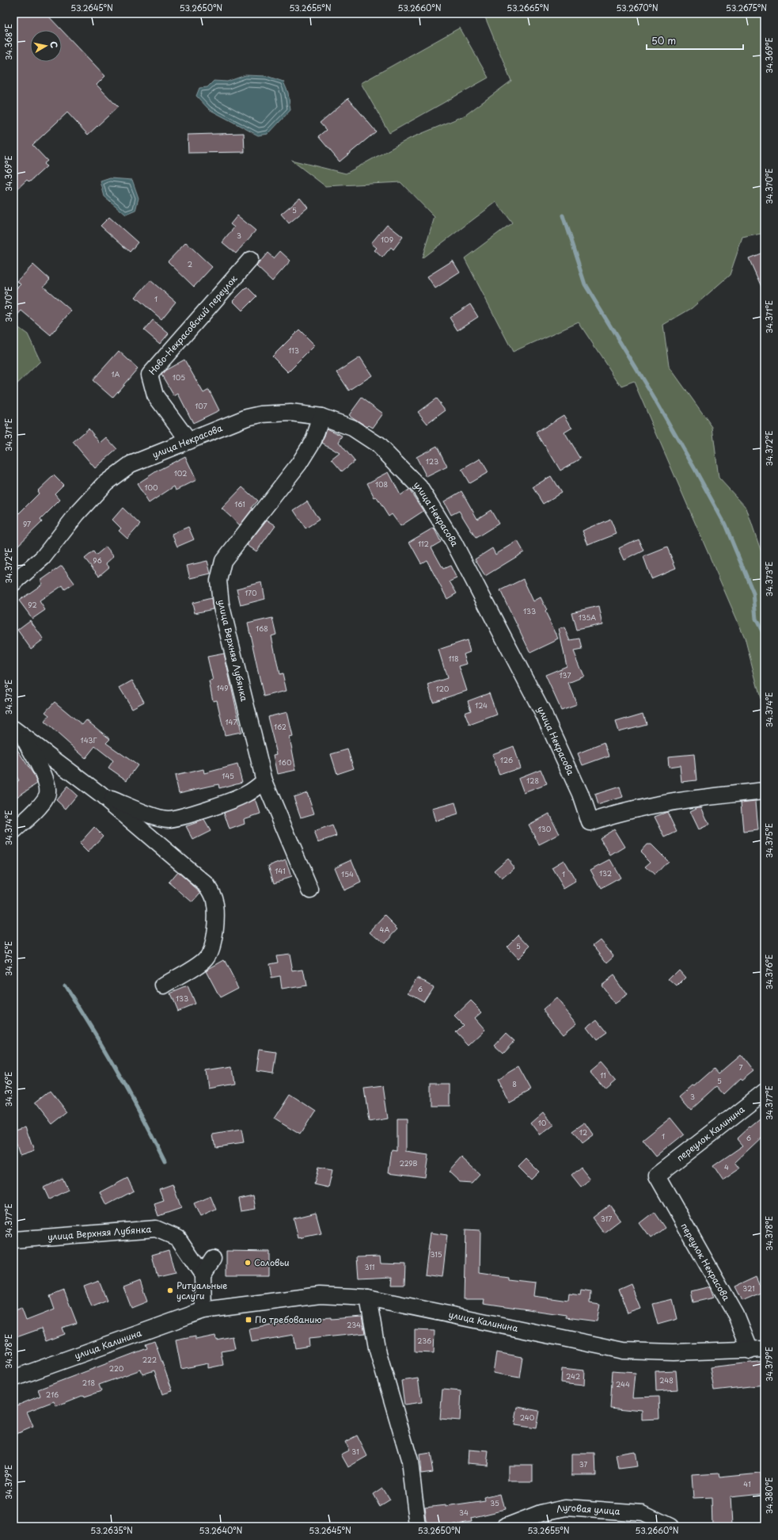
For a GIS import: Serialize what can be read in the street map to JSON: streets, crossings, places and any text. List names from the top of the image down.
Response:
{
  "streets": {
    "street": [
      "Ново-Некрасовский переулок",
      "улица Некрасова",
      "улица Верхняя Лубянка",
      "переулок Калинина",
      "переулок Некрасова",
      "улица Калинина",
      "Луговая улица"
    ]
  },
  "crossings": [
    ["Ново-Некрасовский переулок", "улица Некрасова"],
    ["улица Некрасова", "улица Верхняя Лубянка"],
    ["переулок Калинина", "переулок Некрасова"],
    ["переулок Некрасова", "улица Калинина"]
  ],
  "places": {
    "other": ["Соловьи", "Ритуальные услуги"],
    "transit": ["По требованию"]
  },
  "house_numbers": [
    "5",
    "3",
    "109",
    "2",
    "1",
    "113",
    "1А",
    "105",
    "107",
    "123",
    "102",
    "108",
    "100",
    "161",
    "97",
    "112",
    "96",
    "170",
    "92",
    "133",
    "135А",
    "168",
    "118",
    "137",
    "149",
    "120",
    "124",
    "147",
    "162",
    "143Г",
    "126",
    "160",
    "145",
    "128",
    "130",
    "141",
    "132",
    "154",
    "1",
    "4А",
    "5",
    "6",
    "133",
    "7",
    "11",
    "5",
    "8",
    "3",
    "10",
    "12",
    "1",
    "6",
    "229В",
    "4",
    "317",
    "315",
    "311",
    "321",
    "234",
    "236",
    "222",
    "220",
    "242",
    "248",
    "218",
    "244",
    "216",
    "240",
    "31",
    "37",
    "41",
    "35",
    "34"
  ],
  "scale_bar": "50 m",
  "north": "right",
  "coordinates": [
    "53.2645°N",
    "53.2650°N",
    "53.2655°N",
    "53.2660°N",
    "53.2665°N",
    "53.2670°N",
    "53.2675°N",
    "34.368°E",
    "34.369°E",
    "34.370°E",
    "34.371°E",
    "34.372°E",
    "34.373°E",
    "34.374°E",
    "34.375°E",
    "34.376°E",
    "34.377°E",
    "34.378°E",
    "34.379°E",
    "34.380°E",
    "53.2635°N",
    "53.2640°N"
  ]
}
